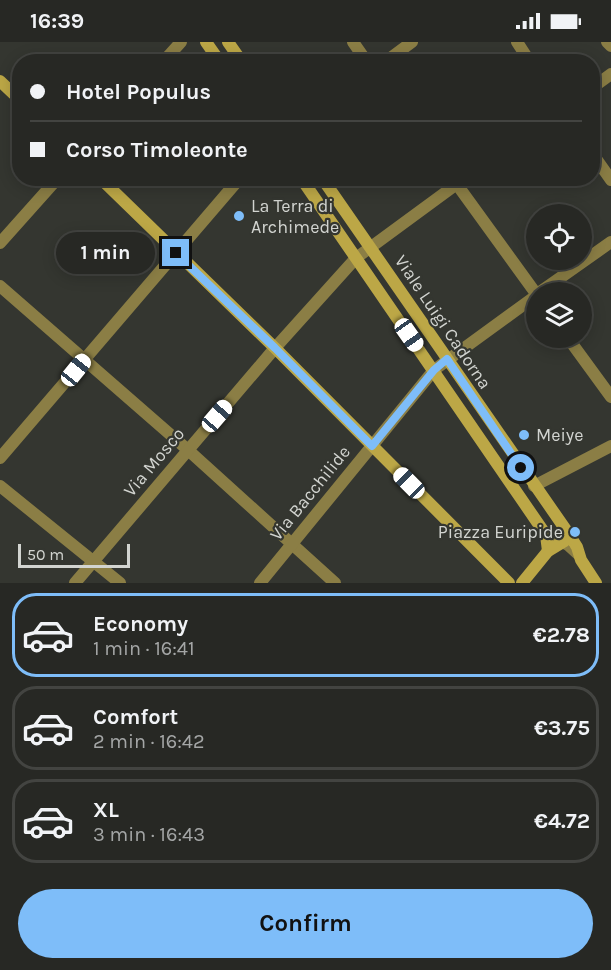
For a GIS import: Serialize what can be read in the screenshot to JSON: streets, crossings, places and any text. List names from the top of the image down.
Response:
{
  "streets": {
    "main road": ["Viale Luigi Cadorna"],
    "street": ["Via Mosco", "Via Bacchilide"]
  },
  "crossings": [
    ["Viale Luigi Cadorna", "Via Mosco"],
    ["Viale Luigi Cadorna", "Via Bacchilide"]
  ],
  "places": ["La Terra di Archimede", "Meiye", "Piazza Euripide"],
  "scale_bar": "50 m",
  "page": {
    "status": "16:39",
    "banner": ["Hotel Populus", "Corso Timoleonte"],
    "bubble": "1 min",
    "scale": "50 m",
    "list": [
      {
        "name": "Economy",
        "note": "1 min · 16:41",
        "value": "€2.78"
      },
      {
        "name": "Comfort",
        "note": "2 min · 16:42",
        "value": "€3.75"
      },
      {
        "name": "XL",
        "note": "3 min · 16:43",
        "value": "€4.72"
      }
    ],
    "buttons": "Confirm"
  }
}
